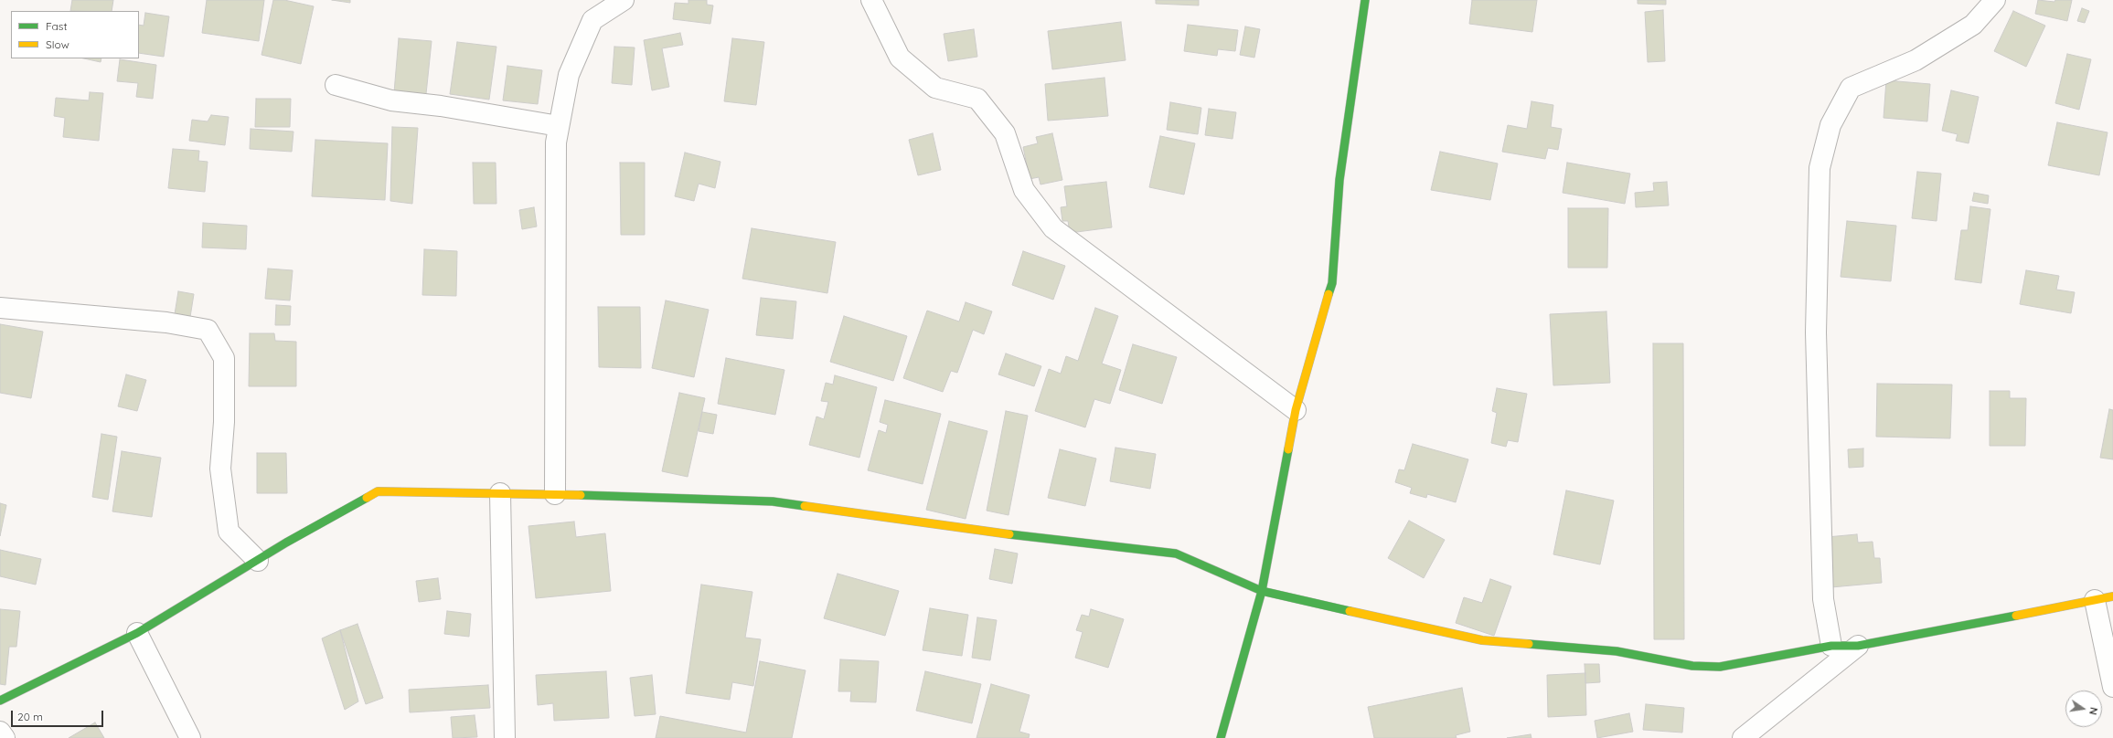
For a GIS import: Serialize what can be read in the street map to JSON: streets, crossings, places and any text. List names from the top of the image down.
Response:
{
  "legend": ["Fast", "Slow"],
  "scale_bar": "20 m",
  "north": "right"
}
